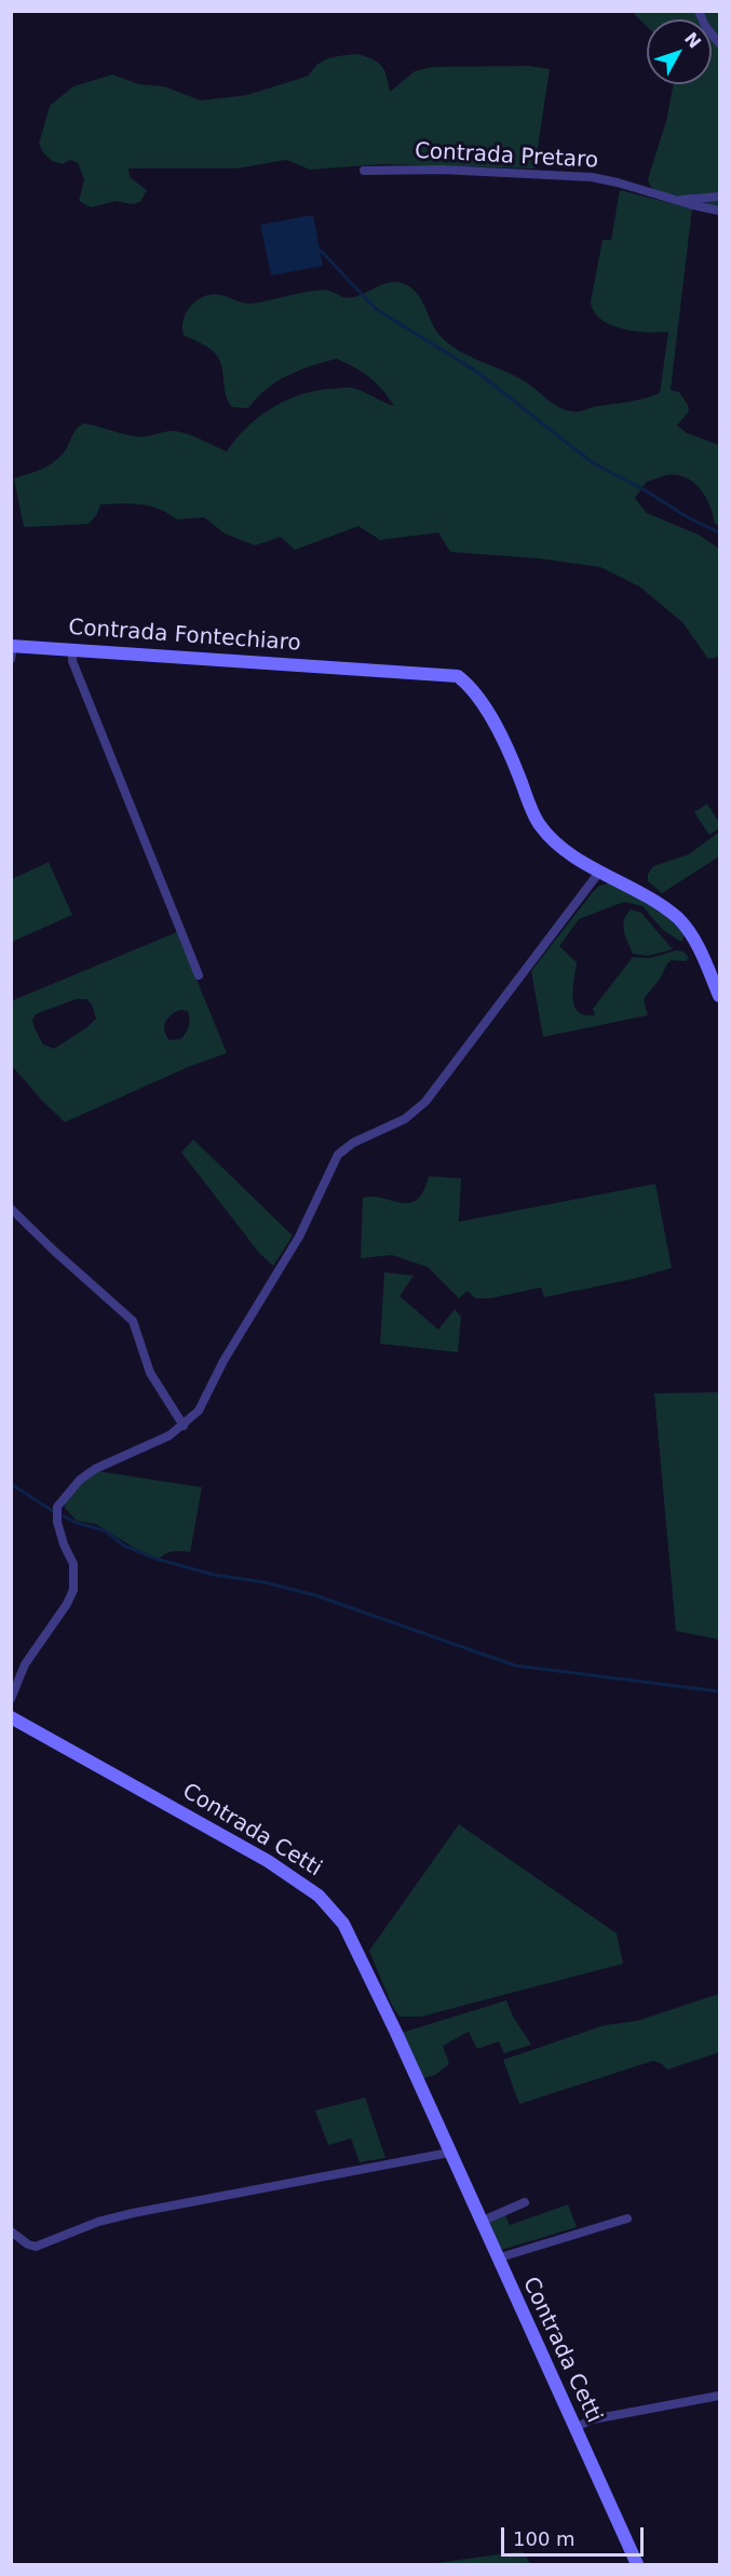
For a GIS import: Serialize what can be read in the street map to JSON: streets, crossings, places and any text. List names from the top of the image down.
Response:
{
  "streets": {
    "main road": ["Contrada Fontechiaro", "Contrada Cetti"],
    "street": ["Contrada Pretaro"]
  },
  "scale_bar": "100 m",
  "north": "top right"
}
